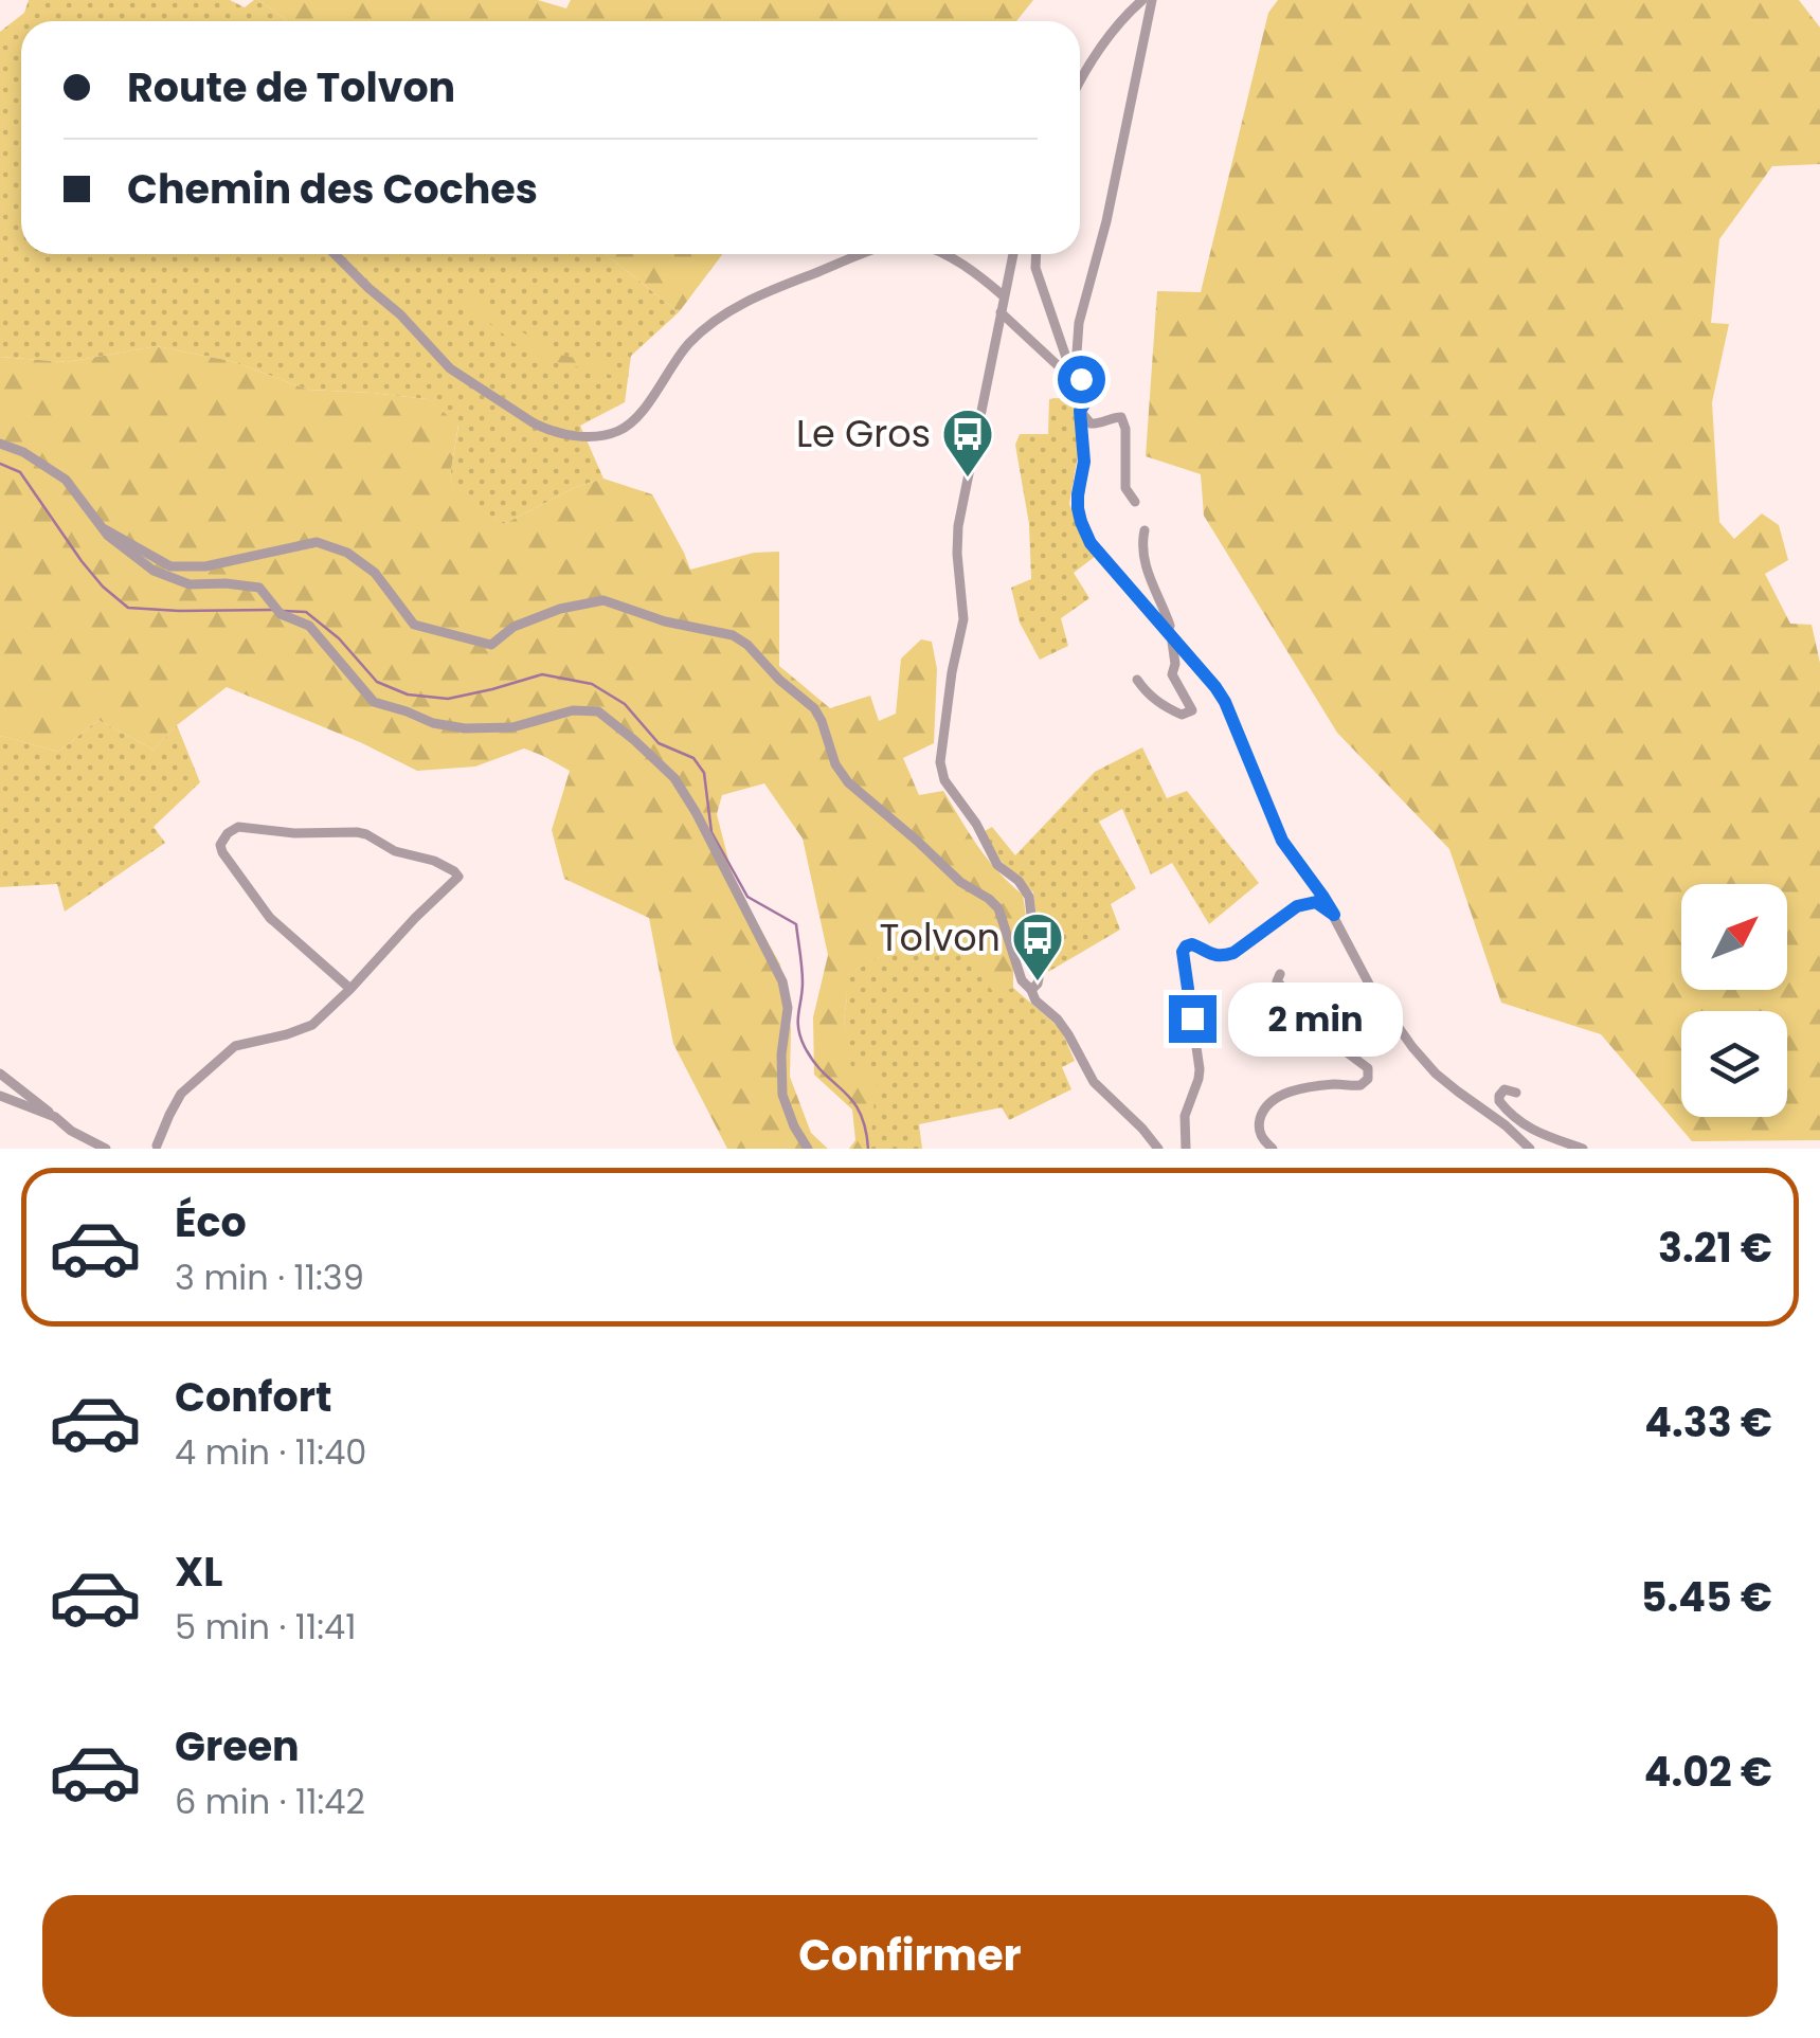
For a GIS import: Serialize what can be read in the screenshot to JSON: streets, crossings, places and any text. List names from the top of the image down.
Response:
{
  "places": {
    "bus stop": ["Le Gros", "Tolvon"]
  },
  "north": "top right",
  "page": {
    "banner": ["Route de Tolvon", "Chemin des Coches"],
    "bubble": "2 min",
    "list": [
      {
        "name": "Éco",
        "note": "3 min · 11:39",
        "value": "3.21 €"
      },
      {
        "name": "Confort",
        "note": "4 min · 11:40",
        "value": "4.33 €"
      },
      {
        "name": "XL",
        "note": "5 min · 11:41",
        "value": "5.45 €"
      },
      {
        "name": "Green",
        "note": "6 min · 11:42",
        "value": "4.02 €"
      }
    ],
    "buttons": "Confirmer"
  }
}
